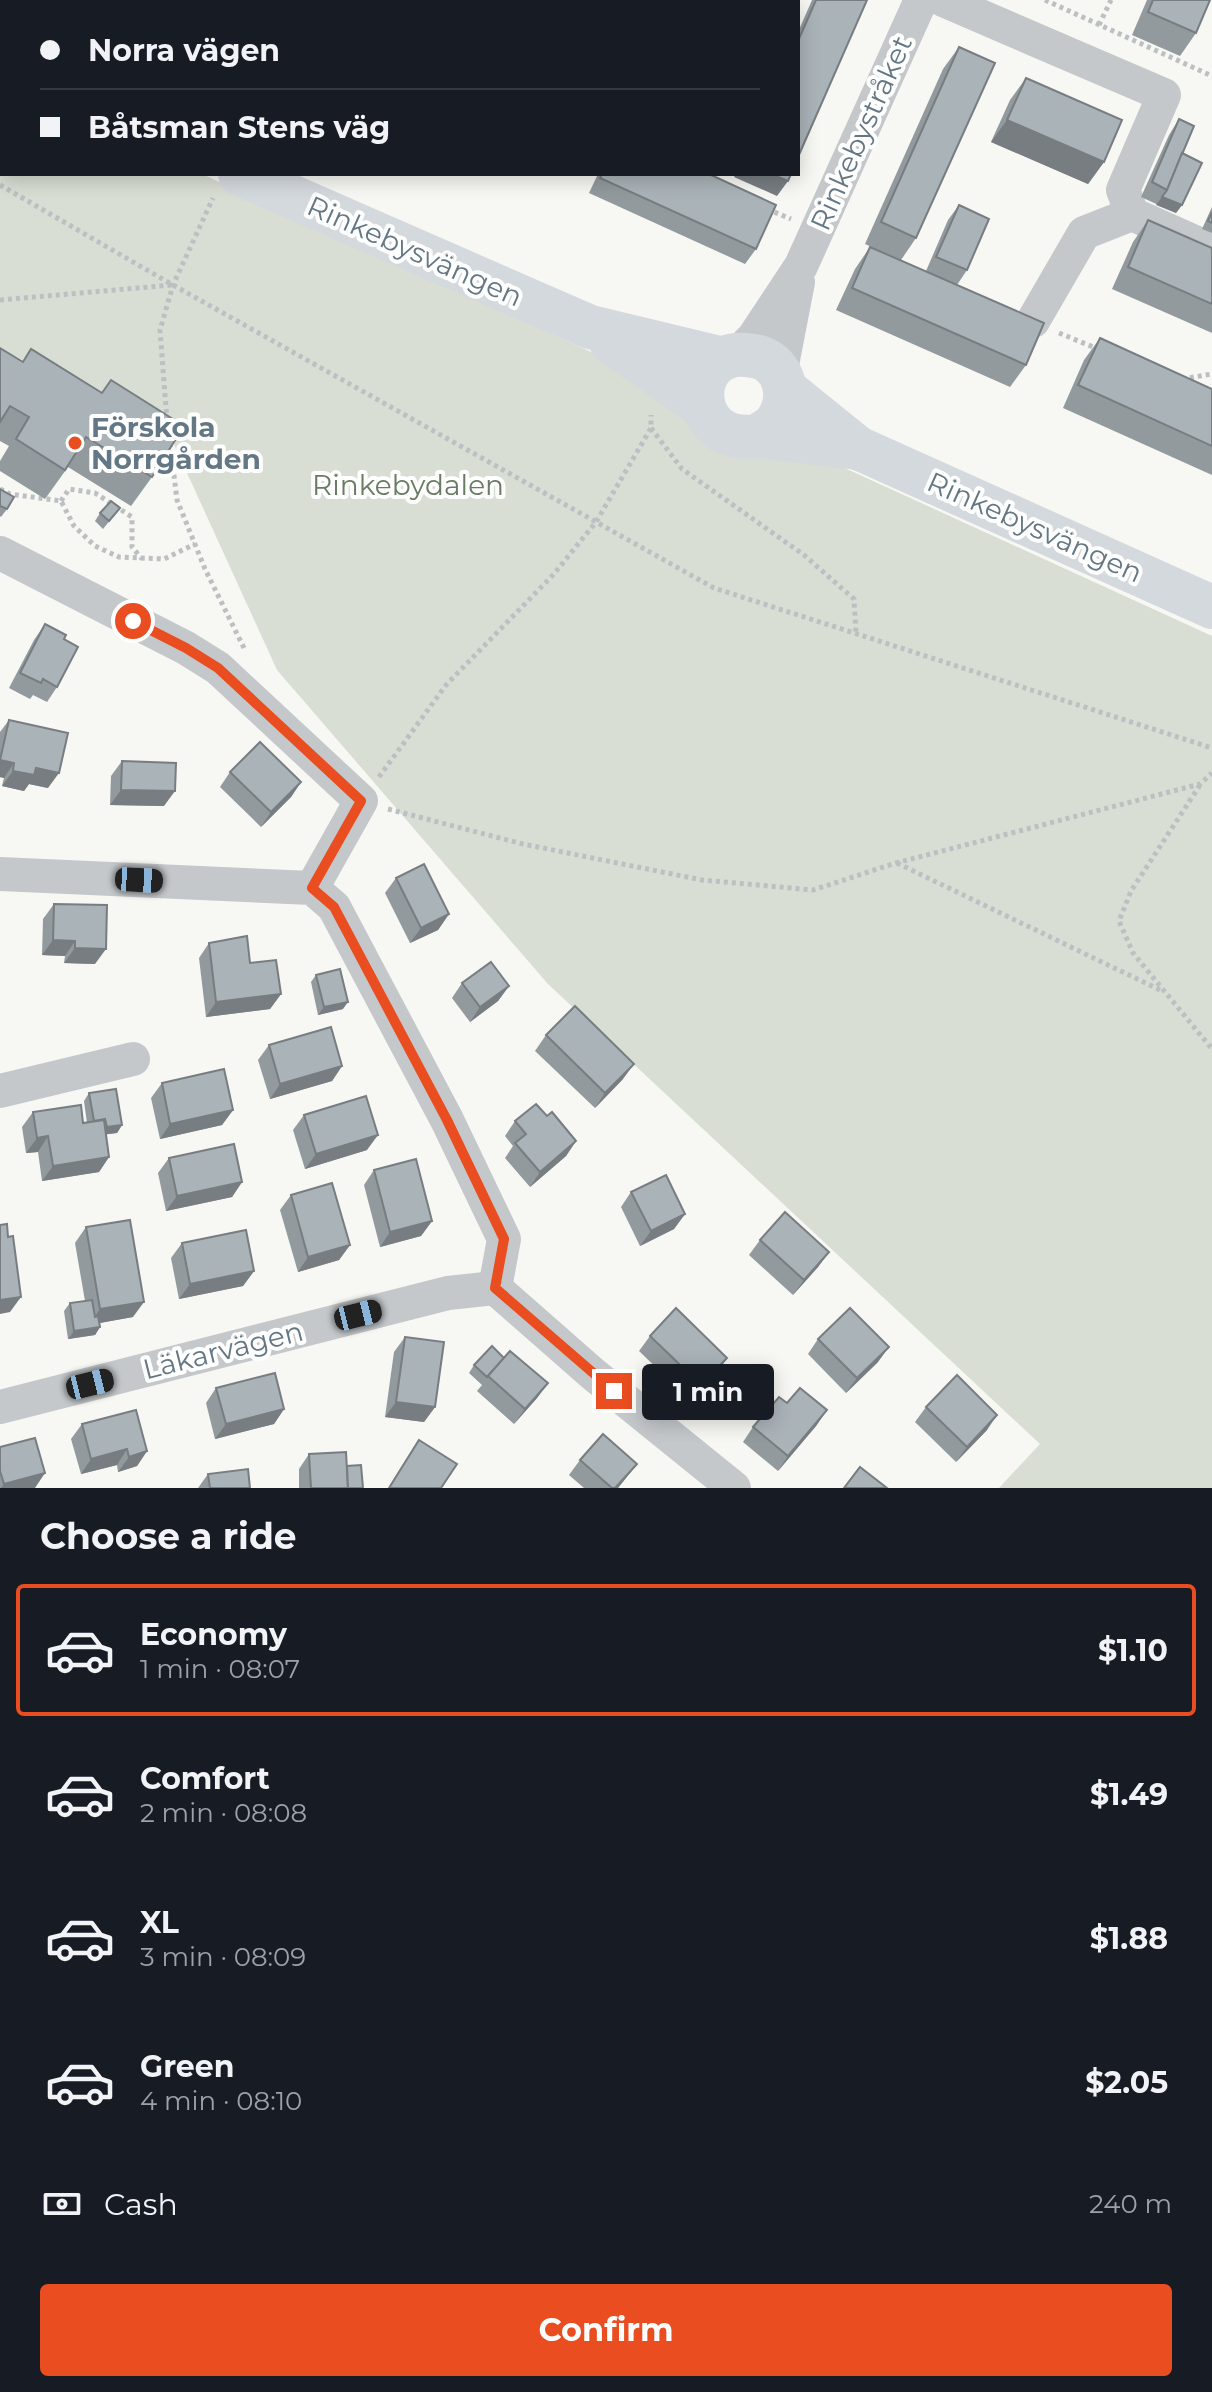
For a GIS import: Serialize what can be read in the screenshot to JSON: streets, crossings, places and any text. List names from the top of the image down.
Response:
{
  "streets": {
    "street": ["Rinkebystråket", "Rinkebysvängen", "Läkarvägen"]
  },
  "crossings": [
    ["Rinkebystråket", "Rinkebysvängen"]
  ],
  "parks": ["Rinkebydalen"],
  "places": ["Förskola Norrgården"],
  "page": {
    "banner": ["Norra vägen", "Båtsman Stens väg"],
    "bubble": "1 min",
    "heading": "Choose a ride",
    "list": [
      {
        "name": "Economy",
        "note": "1 min · 08:07",
        "value": "$1.10"
      },
      {
        "name": "Comfort",
        "note": "2 min · 08:08",
        "value": "$1.49"
      },
      {
        "name": "XL",
        "note": "3 min · 08:09",
        "value": "$1.88"
      },
      {
        "name": "Green",
        "note": "4 min · 08:10",
        "value": "$2.05"
      }
    ],
    "pay": ["Cash", "240 m"],
    "buttons": "Confirm"
  }
}
